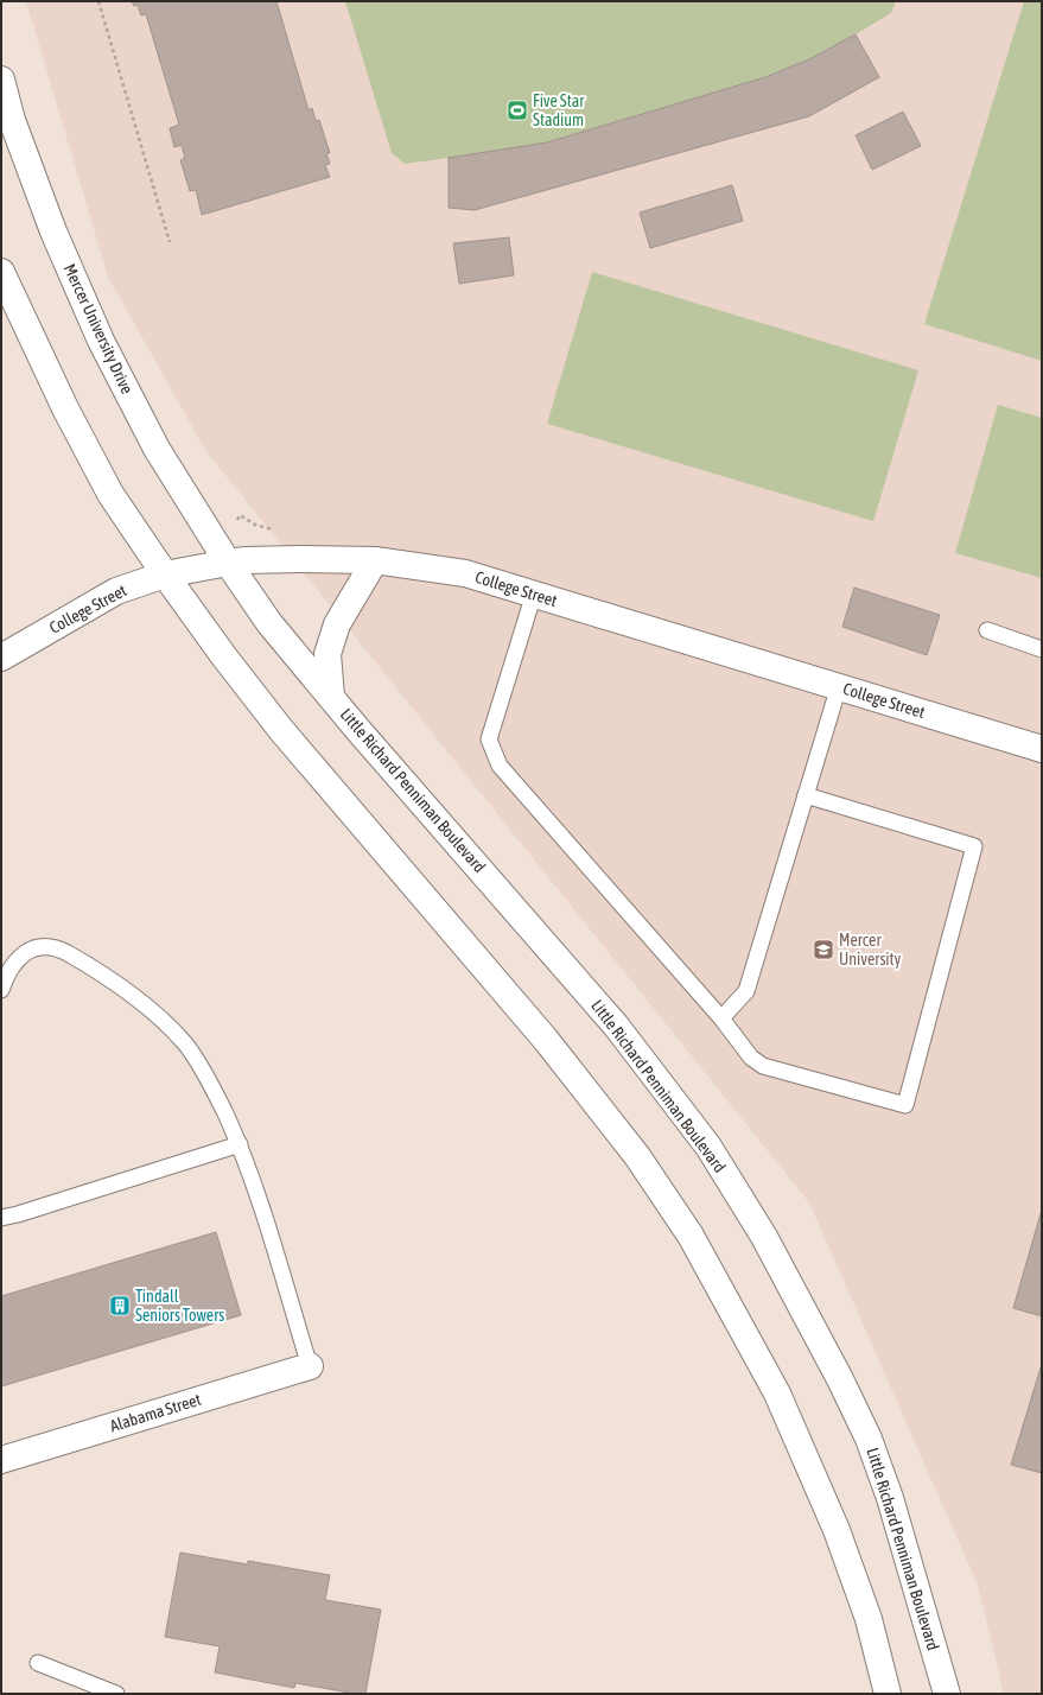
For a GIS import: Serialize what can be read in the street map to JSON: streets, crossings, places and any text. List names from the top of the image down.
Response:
{
  "streets": {
    "street": [
      "Mercer University Drive",
      "College Street",
      "Little Richard Penniman Boulevard",
      "Alabama Street"
    ]
  },
  "crossings": [
    ["Mercer University Drive", "College Street"],
    ["Mercer University Drive", "Little Richard Penniman Boulevard"],
    ["College Street", "Little Richard Penniman Boulevard"]
  ],
  "places": {
    "sports": ["Five Star Stadium"],
    "school or university": ["Mercer University"],
    "building": ["Tindall Seniors Towers"]
  }
}
